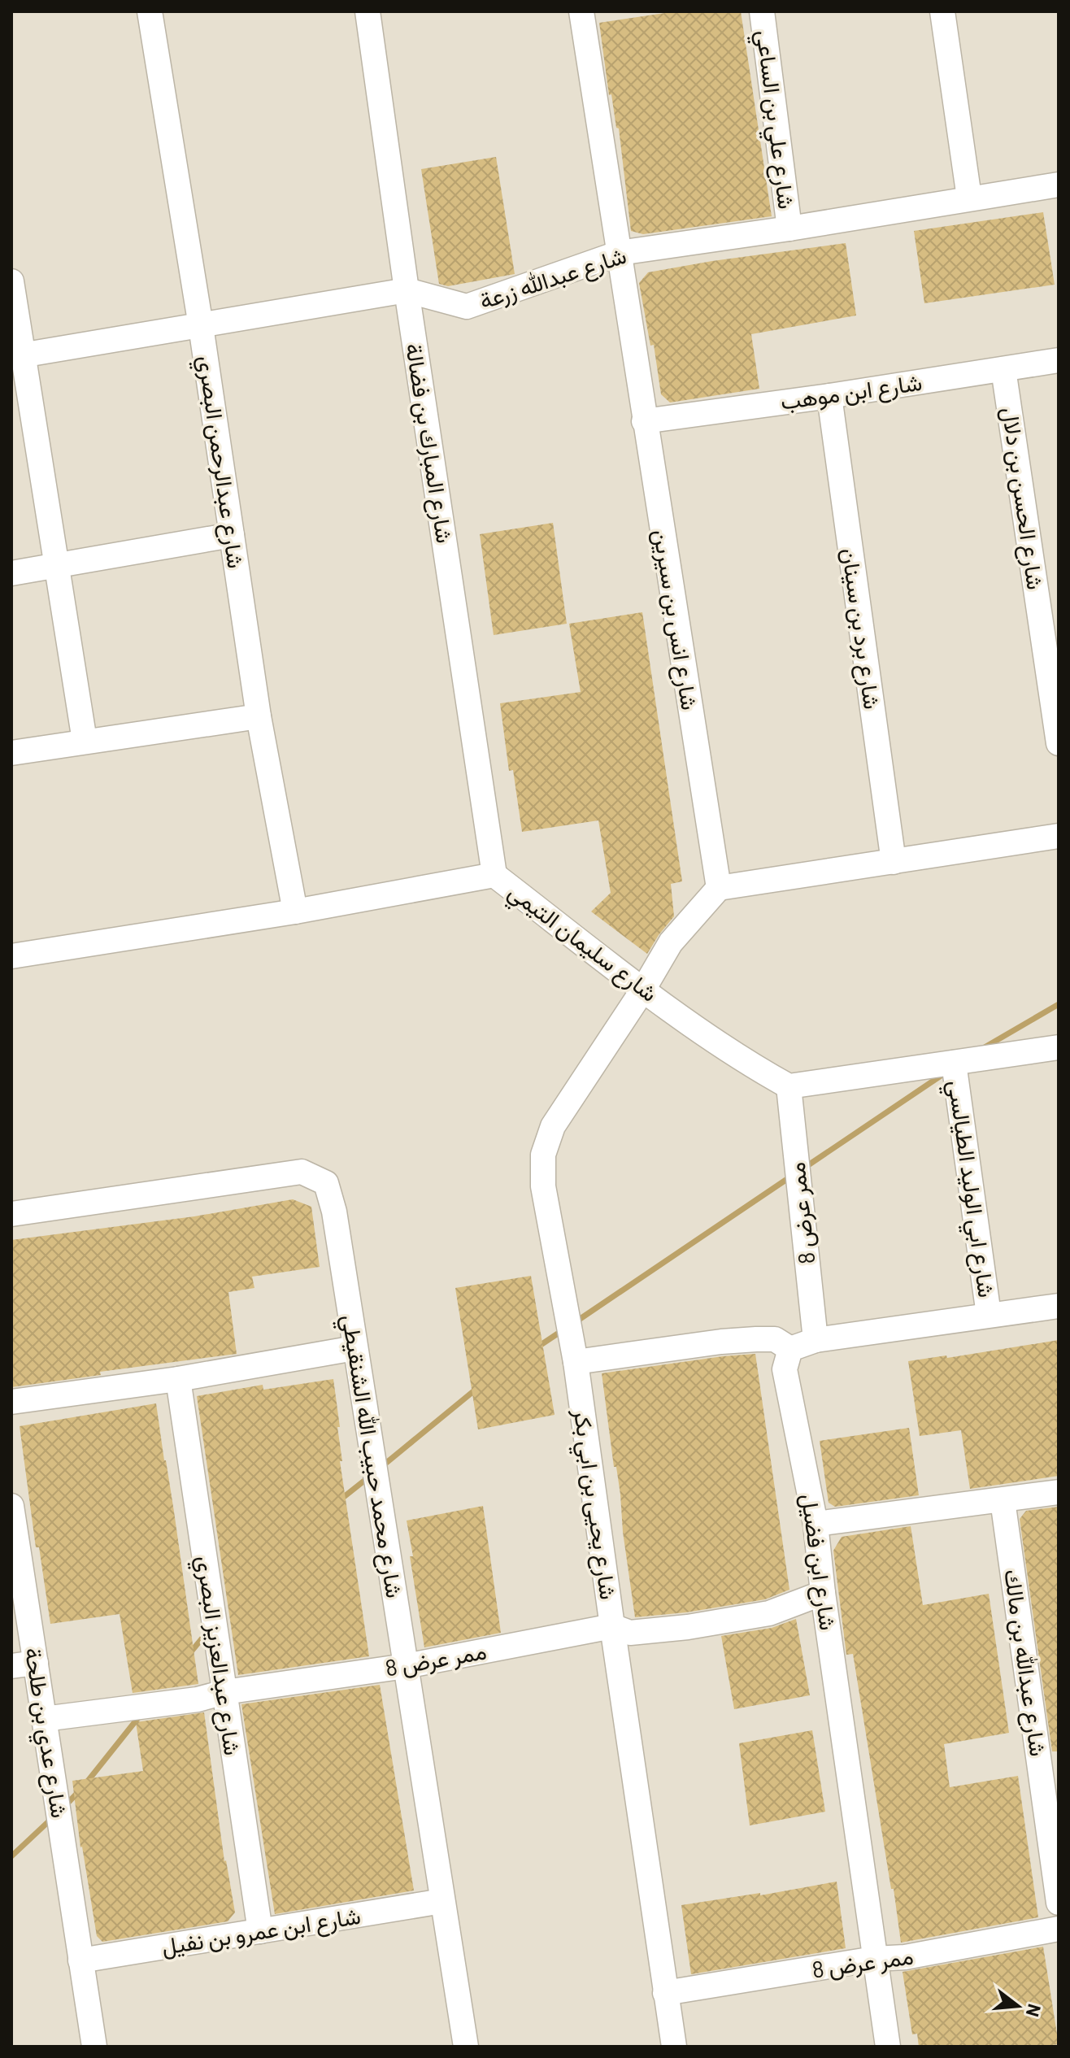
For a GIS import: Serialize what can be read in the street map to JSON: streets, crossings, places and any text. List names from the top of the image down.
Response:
{
  "streets": {
    "street": [
      "شارع علي بن الساعي",
      "شارع عبدالله زرعة",
      "شارع ابن موهب",
      "شارع المبارك بن فضالة",
      "شارع عبدالرحمن البصري",
      "شارع الحسن بن دلال",
      "شارع انس بن سيرين",
      "شارع برد بن سينان",
      "شارع سليمان التيمي",
      "شارع ابي الوليد الطيالسي",
      "ممر عرض 8",
      "شارع محمد حبيب الله الشنقيطي",
      "شارع يحيى بن ابي بكر",
      "شارع ابن فضيل",
      "شارع عبدالعزيز البصري",
      "شارع عبدالله بن مالك",
      "شارع عدي بن طلحة",
      "شارع ابن عمرو بن نفيل"
    ]
  },
  "crossings": [
    ["شارع علي بن الساعي", "شارع عبدالله زرعة"],
    ["شارع عبدالله زرعة", "شارع المبارك بن فضالة"],
    ["شارع عبدالله زرعة", "شارع عبدالرحمن البصري"],
    ["شارع عبدالله زرعة", "شارع انس بن سيرين"],
    ["شارع ابن موهب", "شارع الحسن بن دلال"],
    ["شارع ابن موهب", "شارع انس بن سيرين"],
    ["شارع ابن موهب", "شارع برد بن سينان"],
    ["شارع المبارك بن فضالة", "شارع سليمان التيمي"],
    ["شارع عبدالرحمن البصري", "شارع سليمان التيمي"],
    ["شارع انس بن سيرين", "شارع يحيى بن ابي بكر"],
    ["شارع سليمان التيمي", "ممر عرض 8"],
    ["شارع سليمان التيمي", "شارع يحيى بن ابي بكر"],
    ["ممر عرض 8", "شارع محمد حبيب الله الشنقيطي"],
    ["ممر عرض 8", "شارع يحيى بن ابي بكر"],
    ["ممر عرض 8", "شارع ابن فضيل"],
    ["ممر عرض 8", "شارع عبدالعزيز البصري"],
    ["ممر عرض 8", "شارع عدي بن طلحة"],
    ["شارع محمد حبيب الله الشنقيطي", "شارع ابن عمرو بن نفيل"],
    ["شارع عبدالعزيز البصري", "شارع ابن عمرو بن نفيل"],
    ["شارع عدي بن طلحة", "شارع ابن عمرو بن نفيل"]
  ],
  "north": "right"
}
